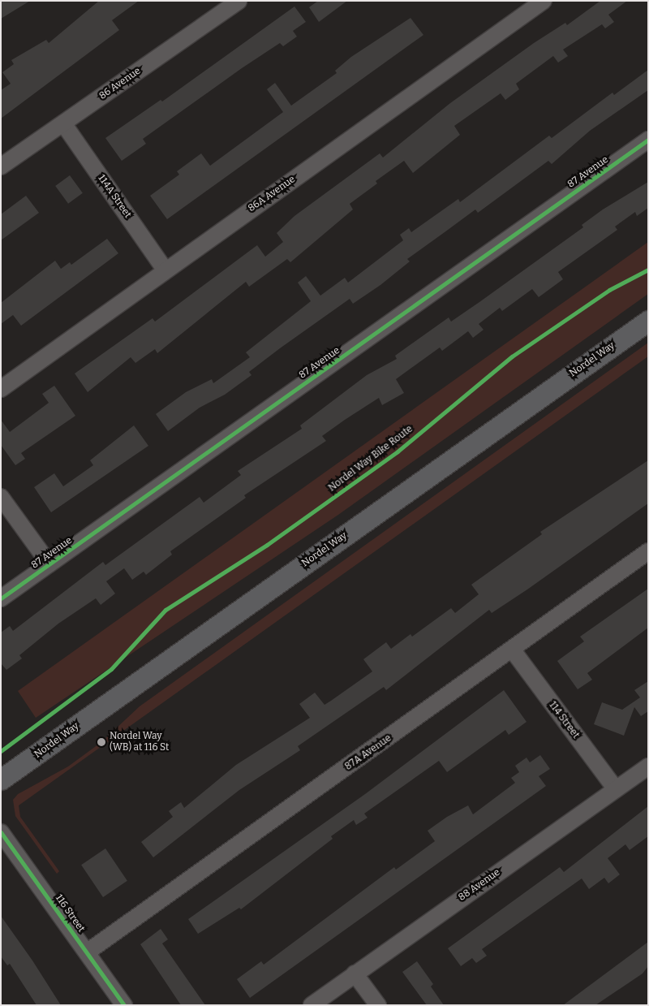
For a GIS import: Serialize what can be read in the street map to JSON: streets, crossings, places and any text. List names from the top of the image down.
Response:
{
  "streets": {
    "main road": ["Nordel Way"],
    "street": [
      "86 Avenue",
      "87 Avenue",
      "86A Avenue",
      "114A Street",
      "114 Street",
      "87A Avenue",
      "88 Avenue",
      "116 Street"
    ],
    "cycle path": ["Nordel Way Bike Route"]
  },
  "crossings": [
    ["86 Avenue", "114A Street"],
    ["86A Avenue", "114A Street"],
    ["114 Street", "87A Avenue"],
    ["114 Street", "88 Avenue"],
    ["87A Avenue", "116 Street"]
  ],
  "places": ["Nordel Way (WB) at 116 St"]
}
